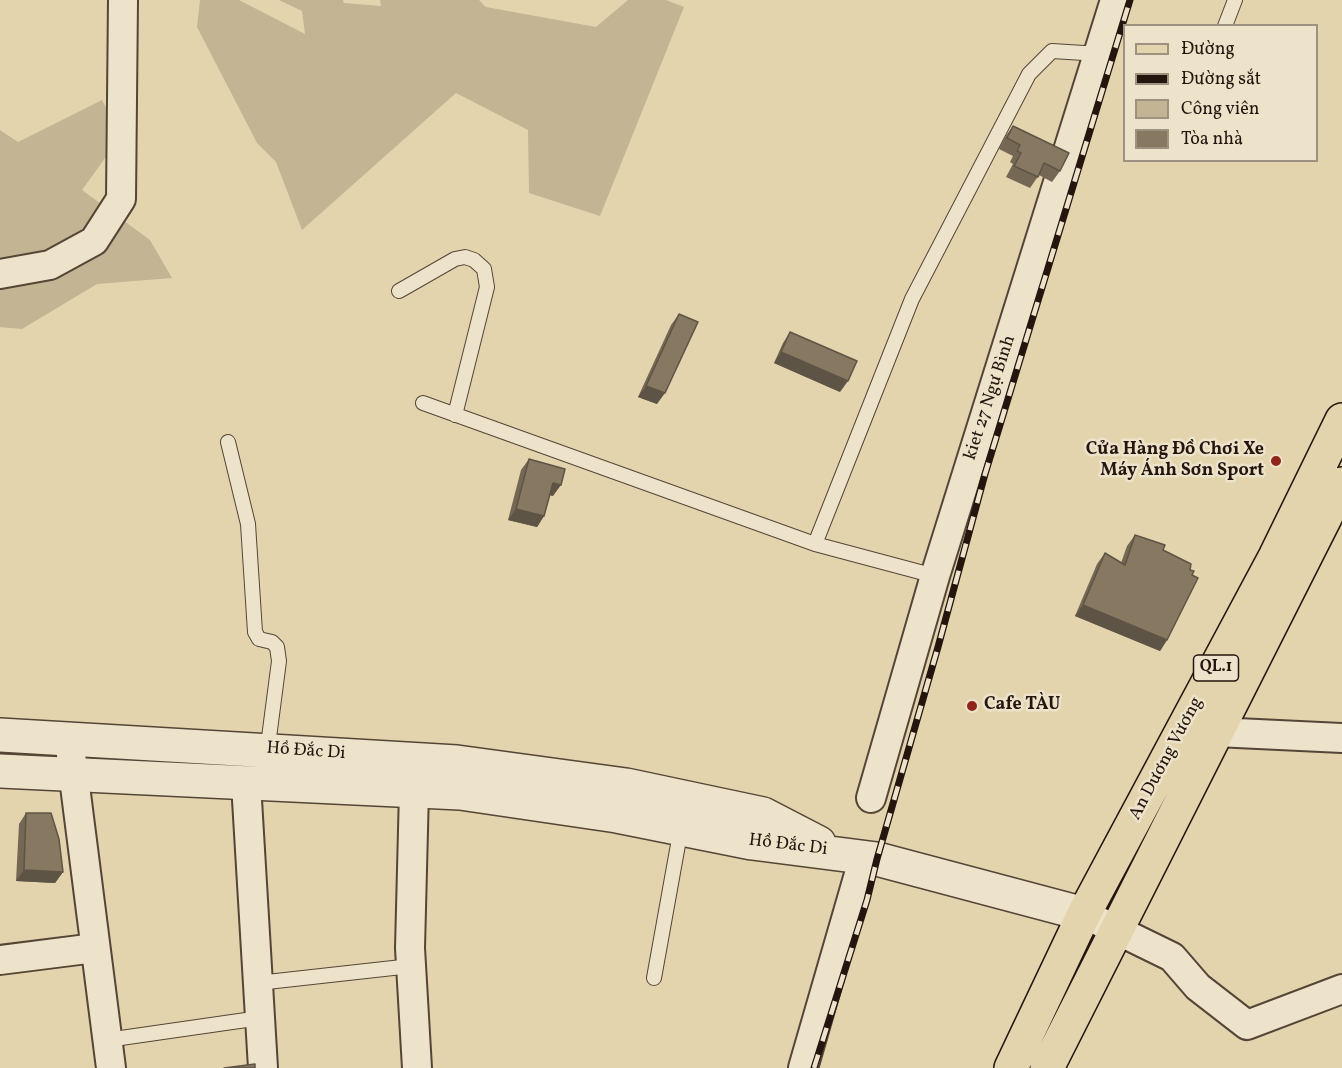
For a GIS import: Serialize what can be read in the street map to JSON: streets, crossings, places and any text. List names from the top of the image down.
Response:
{
  "streets": {
    "main road": ["QL.1", "An Dương Vương"],
    "street": ["kiet 27 Ngự Bình", "Hồ Đắc Di"]
  },
  "places": ["Cửa Hàng Đồ Chơi Xe Máy Ánh Sơn Sport", "Cafe TÀU"],
  "legend": [
    "Đường",
    "Đường sắt",
    "Công viên",
    "Tòa nhà"
  ]
}
